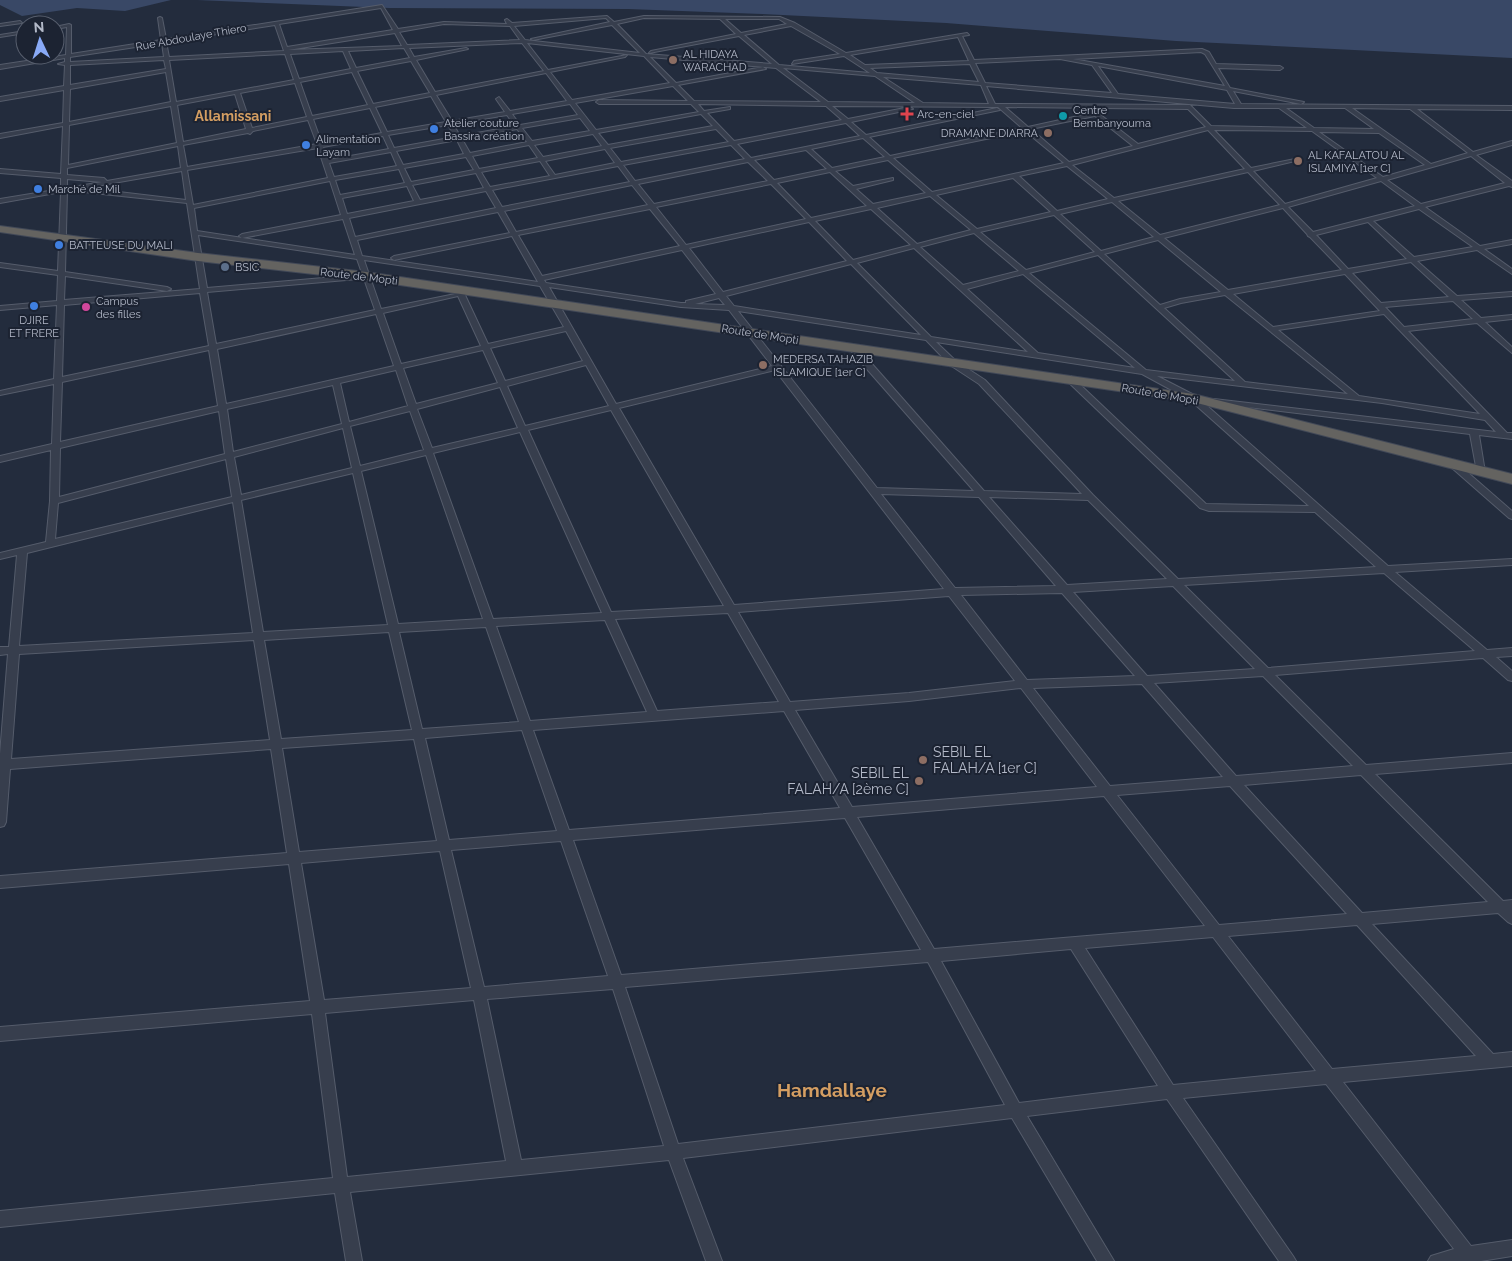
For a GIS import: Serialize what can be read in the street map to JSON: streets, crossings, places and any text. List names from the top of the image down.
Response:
{
  "streets": {
    "highway": ["Route de Mopti"],
    "street": ["Rue Abdoulaye Thiero"]
  },
  "districts": ["Allamissani", "Hamdallaye"],
  "places": {
    "other": [
      "AL HIDAYA WARACHAD",
      "Centre Bembanyouma",
      "Atelier couture Bassira création",
      "DRAMANE DIARRA",
      "Alimentation Layam",
      "AL KAFALATOU AL ISLAMIYA [1er C]",
      "Marché de Mil",
      "BATTEUSE DU MALI",
      "BSIC",
      "DJIRE ET FRERE",
      "Campus des filles",
      "MEDERSA TAHAZIB ISLAMIQUE [1er C]",
      "SEBIL EL FALAH/A [1er C]",
      "SEBIL EL FALAH/A [2ème C]"
    ],
    "health": ["Arc-en-ciel"]
  },
  "north": "top"
}
